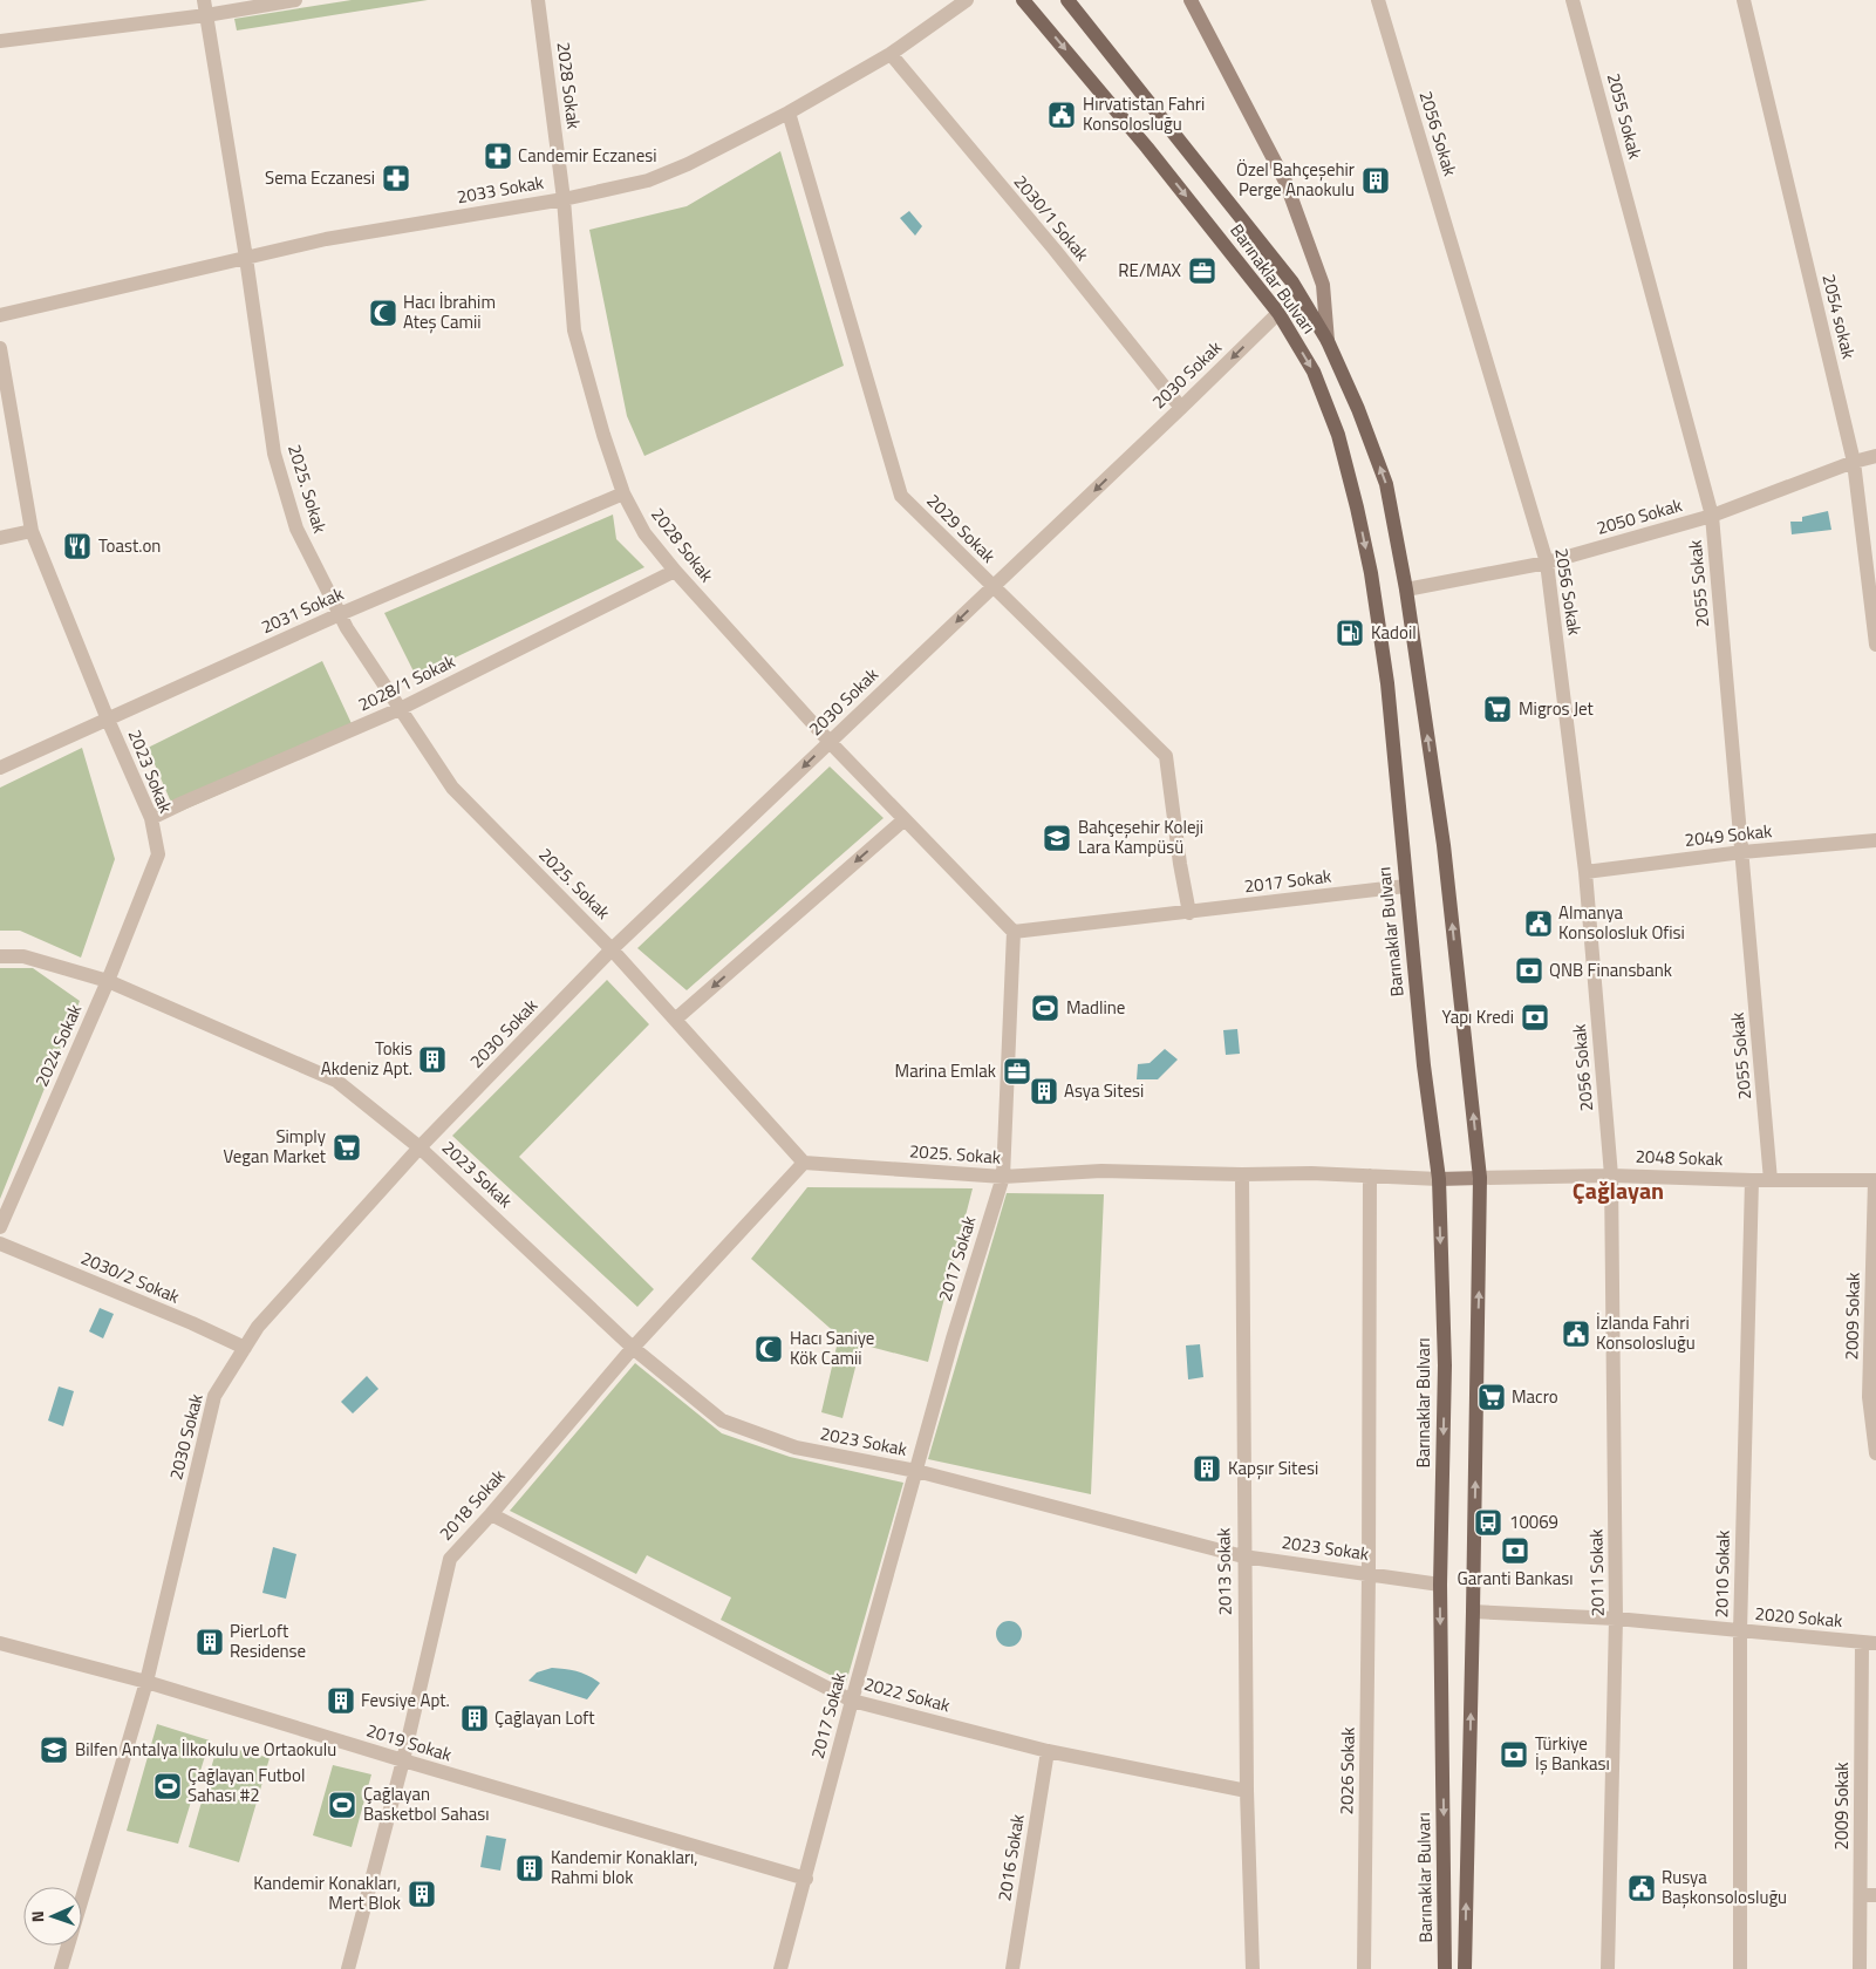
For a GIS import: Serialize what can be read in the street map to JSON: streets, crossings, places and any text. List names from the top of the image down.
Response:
{
  "streets": {
    "main road": ["Barınaklar Bulvarı"],
    "street": [
      "2028 Sokak",
      "2055 Sokak",
      "2056 Sokak",
      "2033 Sokak",
      "2030/1 Sokak",
      "2054 sokak",
      "2030 Sokak",
      "2025. Sokak",
      "2050 Sokak",
      "2029 Sokak",
      "2031 Sokak",
      "2028/1 Sokak",
      "2023 Sokak",
      "2049 Sokak",
      "2017 Sokak",
      "2024 Sokak",
      "2048 Sokak",
      "2030/2 Sokak",
      "2009 Sokak",
      "2018 Sokak",
      "2013 Sokak",
      "2011 Sokak",
      "2010 Sokak",
      "2020 Sokak",
      "2022 Sokak",
      "2019 Sokak",
      "2026 Sokak",
      "2016 Sokak"
    ]
  },
  "crossings": [
    ["2028 Sokak", "2033 Sokak"],
    ["2028 Sokak", "2030 Sokak"],
    ["2028 Sokak", "2031 Sokak"],
    ["2028 Sokak", "2028/1 Sokak"],
    ["2028 Sokak", "2017 Sokak"],
    ["2055 Sokak", "2050 Sokak"],
    ["2055 Sokak", "2049 Sokak"],
    ["2055 Sokak", "2048 Sokak"],
    ["2056 Sokak", "2050 Sokak"],
    ["2056 Sokak", "2049 Sokak"],
    ["2056 Sokak", "2048 Sokak"],
    ["2056 Sokak", "2011 Sokak"],
    ["2033 Sokak", "2030/1 Sokak"],
    ["2033 Sokak", "2025. Sokak"],
    ["2033 Sokak", "2029 Sokak"],
    ["2030/1 Sokak", "2030 Sokak"],
    ["Barınaklar Bulvarı", "2030 Sokak"],
    ["Barınaklar Bulvarı", "2025. Sokak"],
    ["Barınaklar Bulvarı", "2050 Sokak"],
    ["Barınaklar Bulvarı", "2023 Sokak"],
    ["Barınaklar Bulvarı", "2017 Sokak"],
    ["Barınaklar Bulvarı", "2048 Sokak"],
    ["Barınaklar Bulvarı", "2020 Sokak"],
    ["2054 sokak", "2050 Sokak"],
    ["2030 Sokak", "2025. Sokak"],
    ["2030 Sokak", "2029 Sokak"],
    ["2030 Sokak", "2023 Sokak"],
    ["2030 Sokak", "2030/2 Sokak"],
    ["2030 Sokak", "2019 Sokak"],
    ["2025. Sokak", "2031 Sokak"],
    ["2025. Sokak", "2028/1 Sokak"],
    ["2025. Sokak", "2017 Sokak"],
    ["2025. Sokak", "2018 Sokak"],
    ["2025. Sokak", "2013 Sokak"],
    ["2025. Sokak", "2026 Sokak"],
    ["2029 Sokak", "2017 Sokak"],
    ["2031 Sokak", "2023 Sokak"],
    ["2028/1 Sokak", "2023 Sokak"],
    ["2023 Sokak", "2017 Sokak"],
    ["2023 Sokak", "2024 Sokak"],
    ["2023 Sokak", "2018 Sokak"],
    ["2023 Sokak", "2013 Sokak"],
    ["2023 Sokak", "2026 Sokak"],
    ["2017 Sokak", "2022 Sokak"],
    ["2017 Sokak", "2019 Sokak"],
    ["2048 Sokak", "2009 Sokak"],
    ["2048 Sokak", "2011 Sokak"],
    ["2048 Sokak", "2010 Sokak"],
    ["2009 Sokak", "2020 Sokak"],
    ["2018 Sokak", "2022 Sokak"],
    ["2018 Sokak", "2019 Sokak"],
    ["2013 Sokak", "2022 Sokak"],
    ["2011 Sokak", "2020 Sokak"],
    ["2010 Sokak", "2020 Sokak"],
    ["2022 Sokak", "2016 Sokak"]
  ],
  "districts": ["Çağlayan"],
  "places": {
    "public building": [
      "Hırvatistan Fahri Konsolosluğu",
      "Almanya Konsolosluk Ofisi",
      "İzlanda Fahri Konsolosluğu",
      "Rusya Başkonsolosluğu"
    ],
    "pharmacy": ["Candemir Eczanesi", "Sema Eczanesi"],
    "building": [
      "Özel Bahçeşehir Perge Anaokulu",
      "Tokis Akdeniz Apt.",
      "Asya Sitesi",
      "Kapşır Sitesi",
      "PierLoft Residense",
      "Fevsiye Apt.",
      "Çağlayan Loft",
      "Kandemir Konakları, Rahmi blok",
      "Kandemir Konakları, Mert Blok"
    ],
    "office": ["RE/MAX", "Marina Emlak"],
    "mosque": ["Hacı İbrahim Ateş Camii", "Hacı Saniye Kök Camii"],
    "restaurant": ["Toast.on"],
    "fuel station": ["Kadoil"],
    "supermarket": ["Migros Jet", "Simply Vegan Market", "Macro"],
    "school or university": ["Bahçeşehir Koleji Lara Kampüsü", "Bilfen Antalya İlkokulu ve Ortaokulu"],
    "bank": [
      "QNB Finansbank",
      "Yapı Kredi",
      "Garanti Bankası",
      "Türkiye İş Bankası"
    ],
    "sports": ["Madline", "Çağlayan Futbol Sahası #2", "Çağlayan Basketbol Sahası"],
    "bus stop": ["10069"]
  },
  "north": "left"
}
